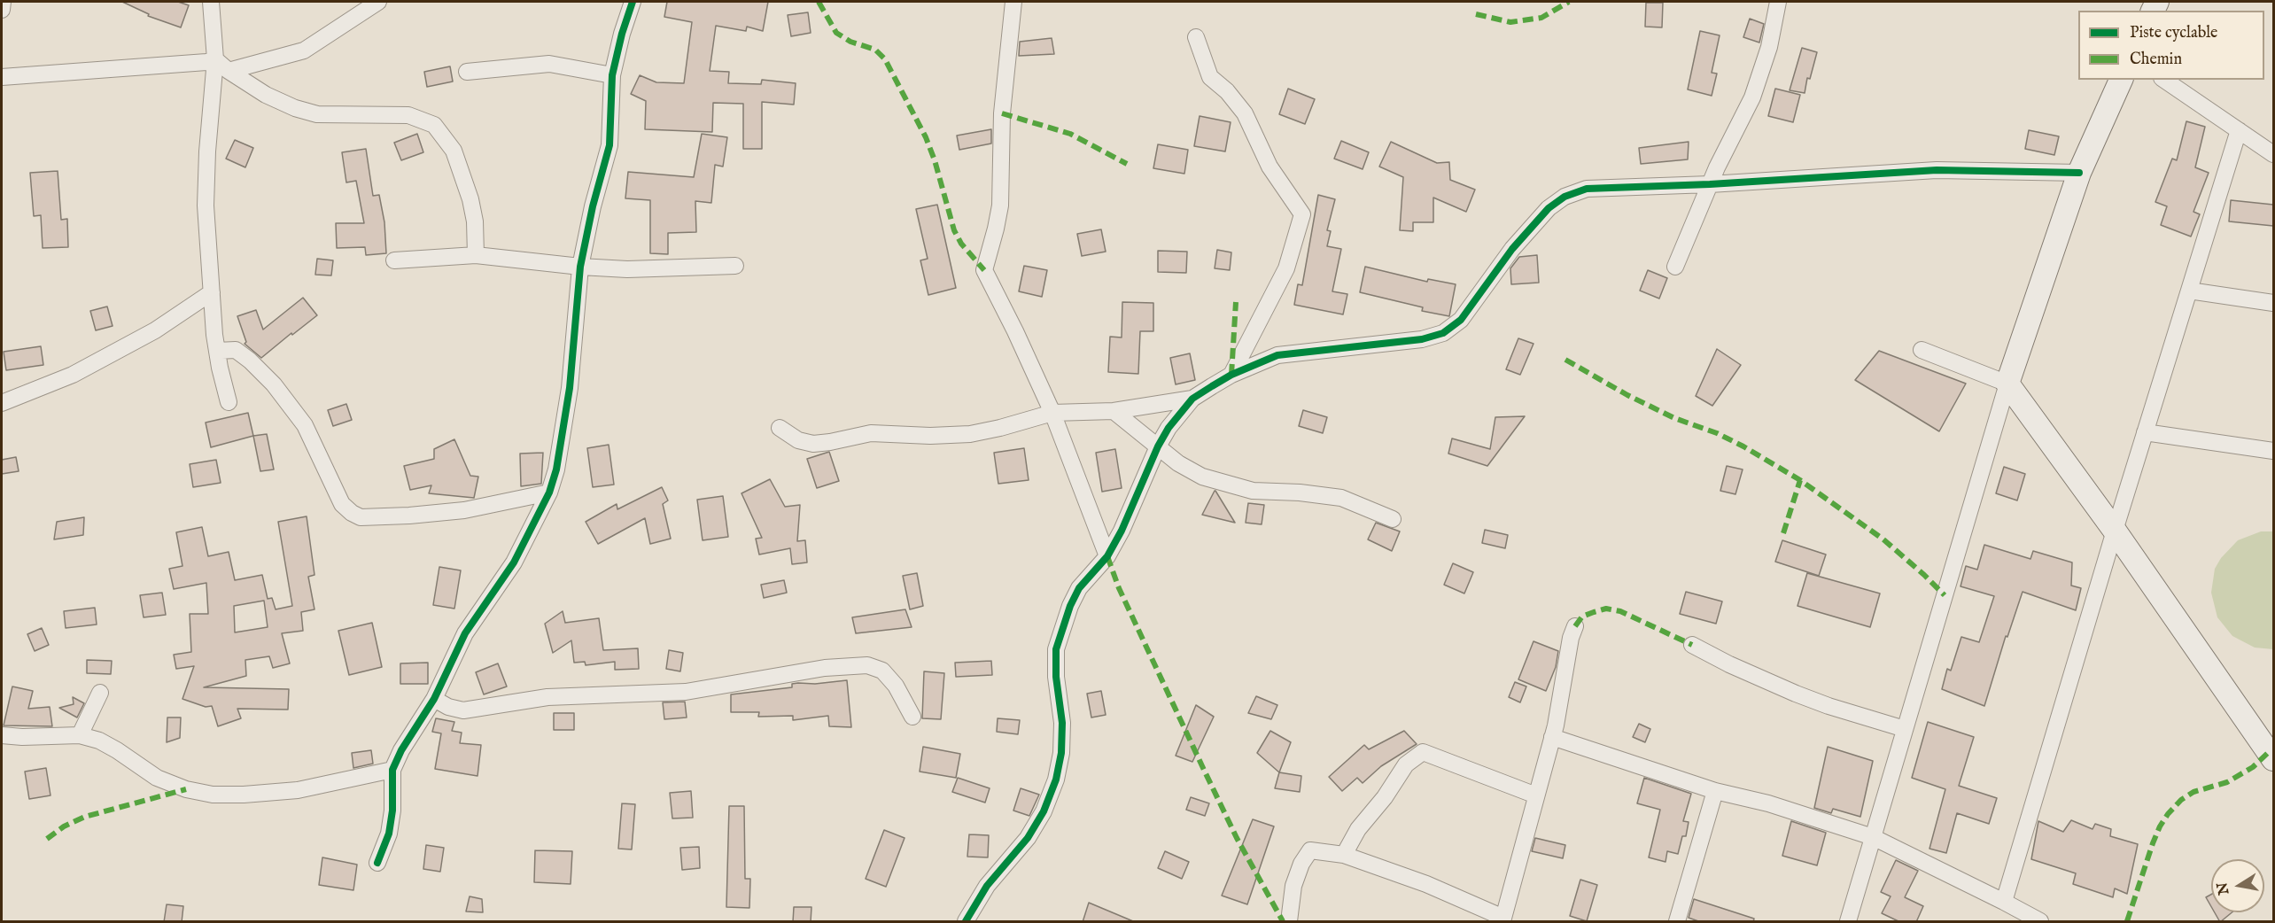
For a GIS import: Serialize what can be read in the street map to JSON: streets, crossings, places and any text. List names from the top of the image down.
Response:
{
  "legend": ["Piste cyclable", "Chemin"],
  "north": "left"
}
